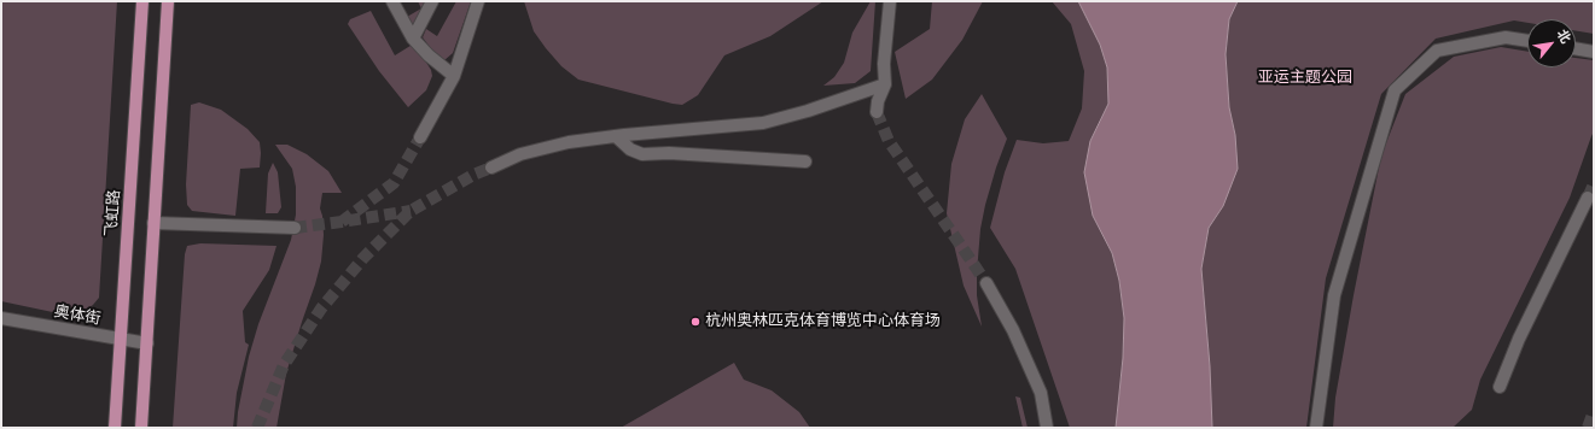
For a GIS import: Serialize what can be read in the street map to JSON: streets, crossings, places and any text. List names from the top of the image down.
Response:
{
  "streets": {
    "main road": ["飞虹路"],
    "street": ["奥体街"]
  },
  "crossings": [
    ["飞虹路", "奥体街"]
  ],
  "parks": ["亚运主题公园"],
  "places": ["杭州奥林匹克体育博览中心体育场"],
  "north": "top right"
}
